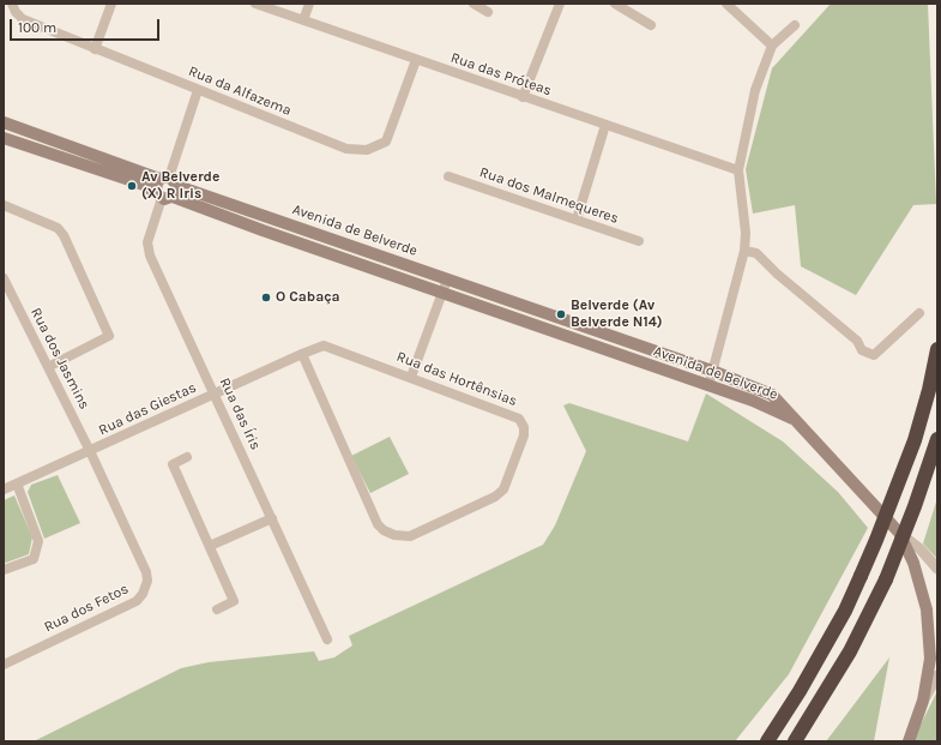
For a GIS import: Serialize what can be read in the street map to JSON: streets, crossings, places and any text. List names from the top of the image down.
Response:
{
  "streets": {
    "main road": ["Avenida de Belverde"],
    "street": [
      "Rua das Próteas",
      "Rua da Alfazema",
      "Rua dos Malmequeres",
      "Rua dos Jasmins",
      "Rua das Hortênsias",
      "Rua das Giestas",
      "Rua das Íris",
      "Rua dos Fetos"
    ]
  },
  "crossings": [
    ["Rua das Próteas", "Rua da Alfazema"],
    ["Rua da Alfazema", "Rua das Íris"],
    ["Avenida de Belverde", "Rua das Íris"],
    ["Rua dos Jasmins", "Rua das Giestas"],
    ["Rua dos Jasmins", "Rua dos Fetos"],
    ["Rua das Hortênsias", "Rua das Giestas"],
    ["Rua das Giestas", "Rua das Íris"],
    ["Rua das Giestas", "Rua dos Fetos"]
  ],
  "places": ["Av Belverde (X) R Iris", "O Cabaça", "Belverde (Av Belverde N14)"],
  "scale_bar": "100 m"
}
